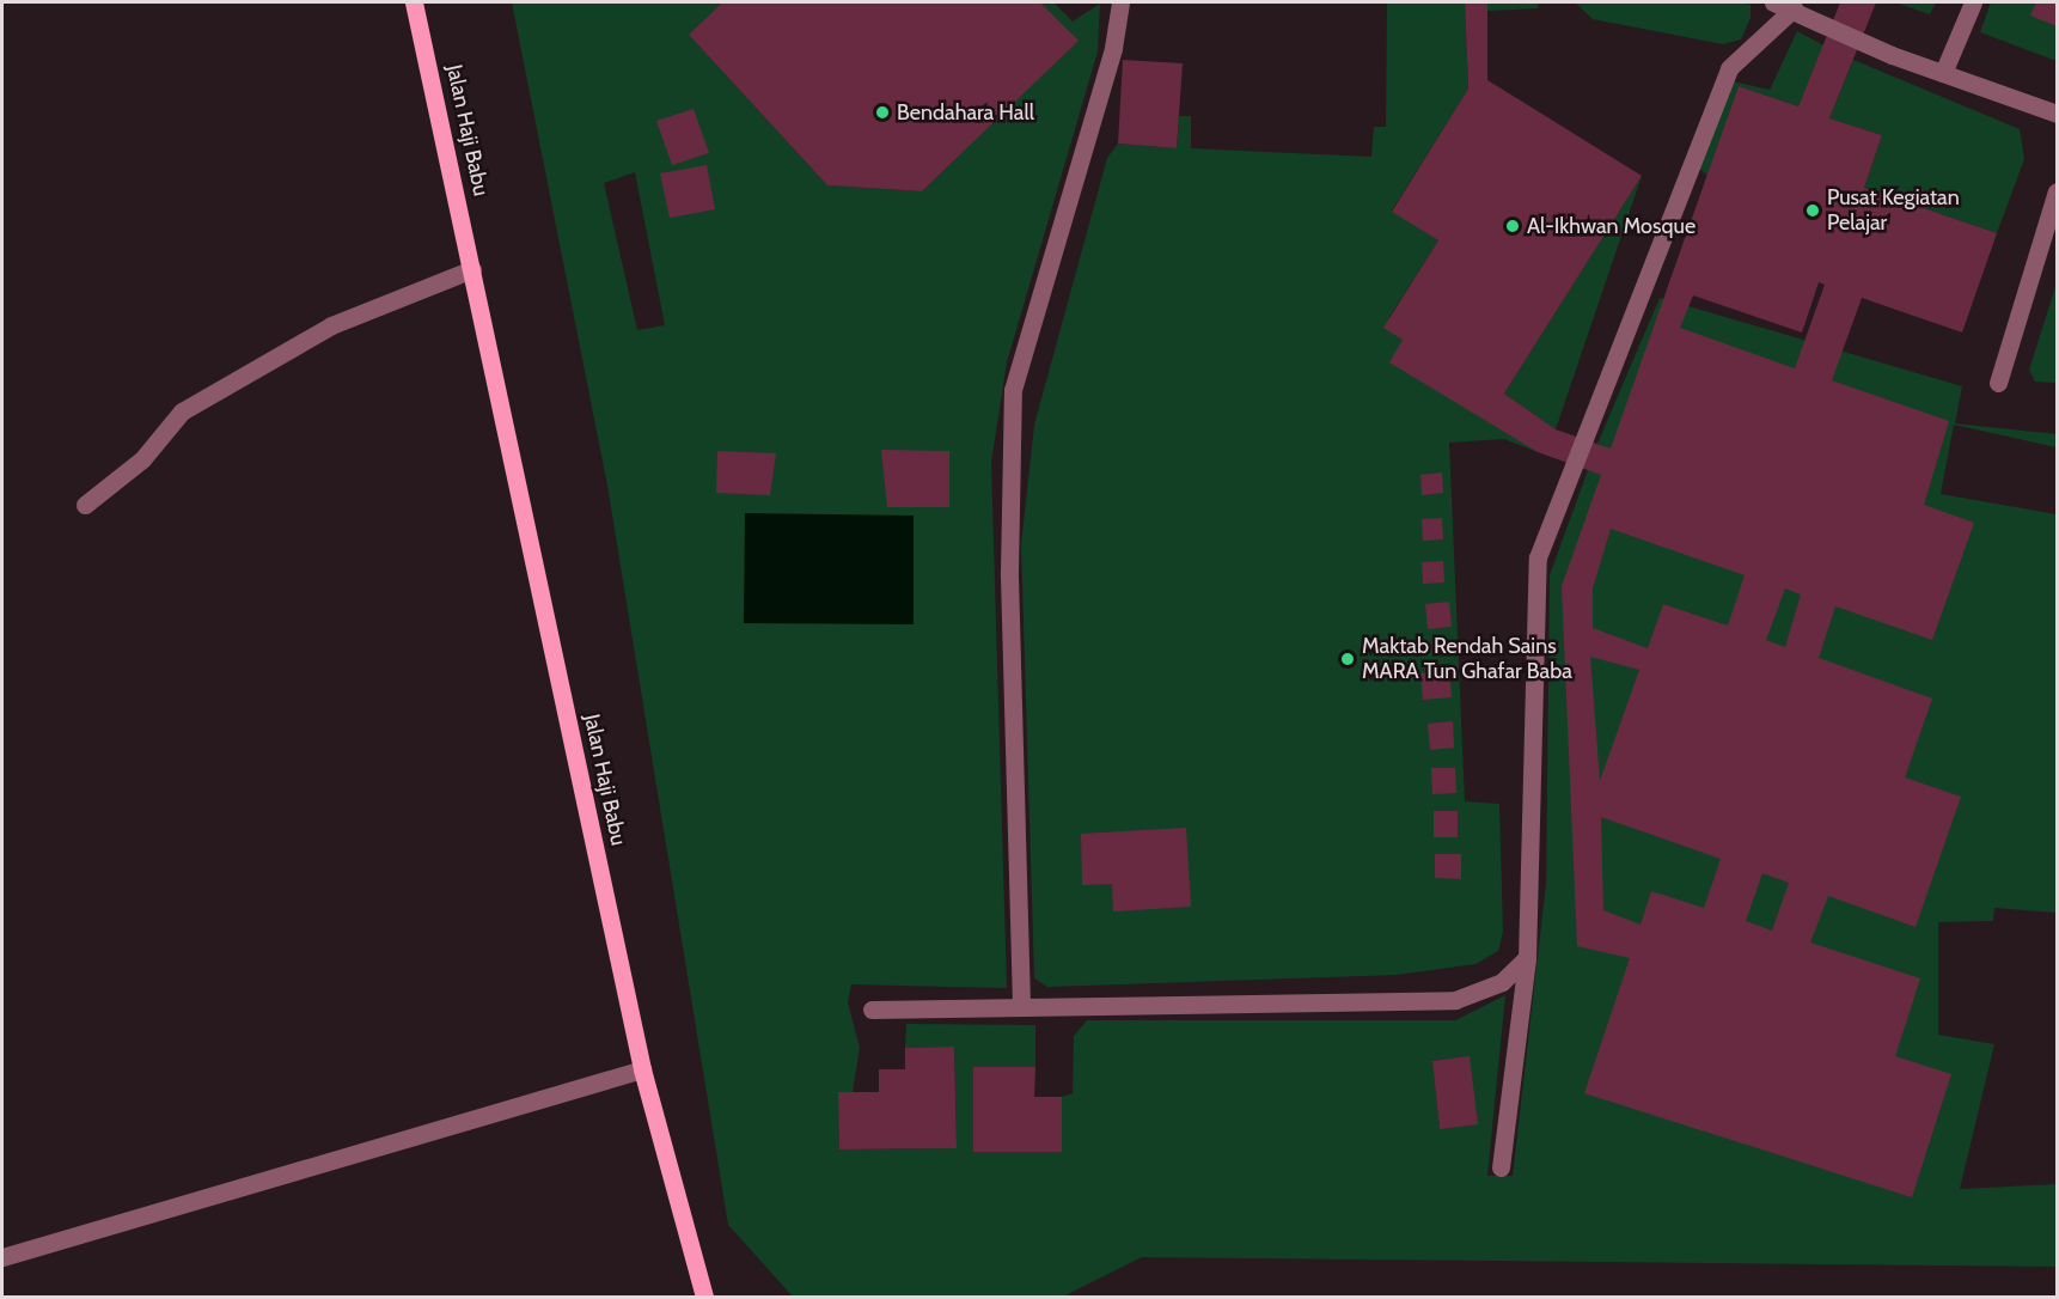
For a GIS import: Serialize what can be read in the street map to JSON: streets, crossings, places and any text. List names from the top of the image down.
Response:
{
  "streets": {
    "main road": ["Jalan Haji Babu"]
  },
  "places": [
    "Bendahara Hall",
    "Pusat Kegiatan Pelajar",
    "Al-Ikhwan Mosque",
    "Maktab Rendah Sains MARA Tun Ghafar Baba"
  ]
}
